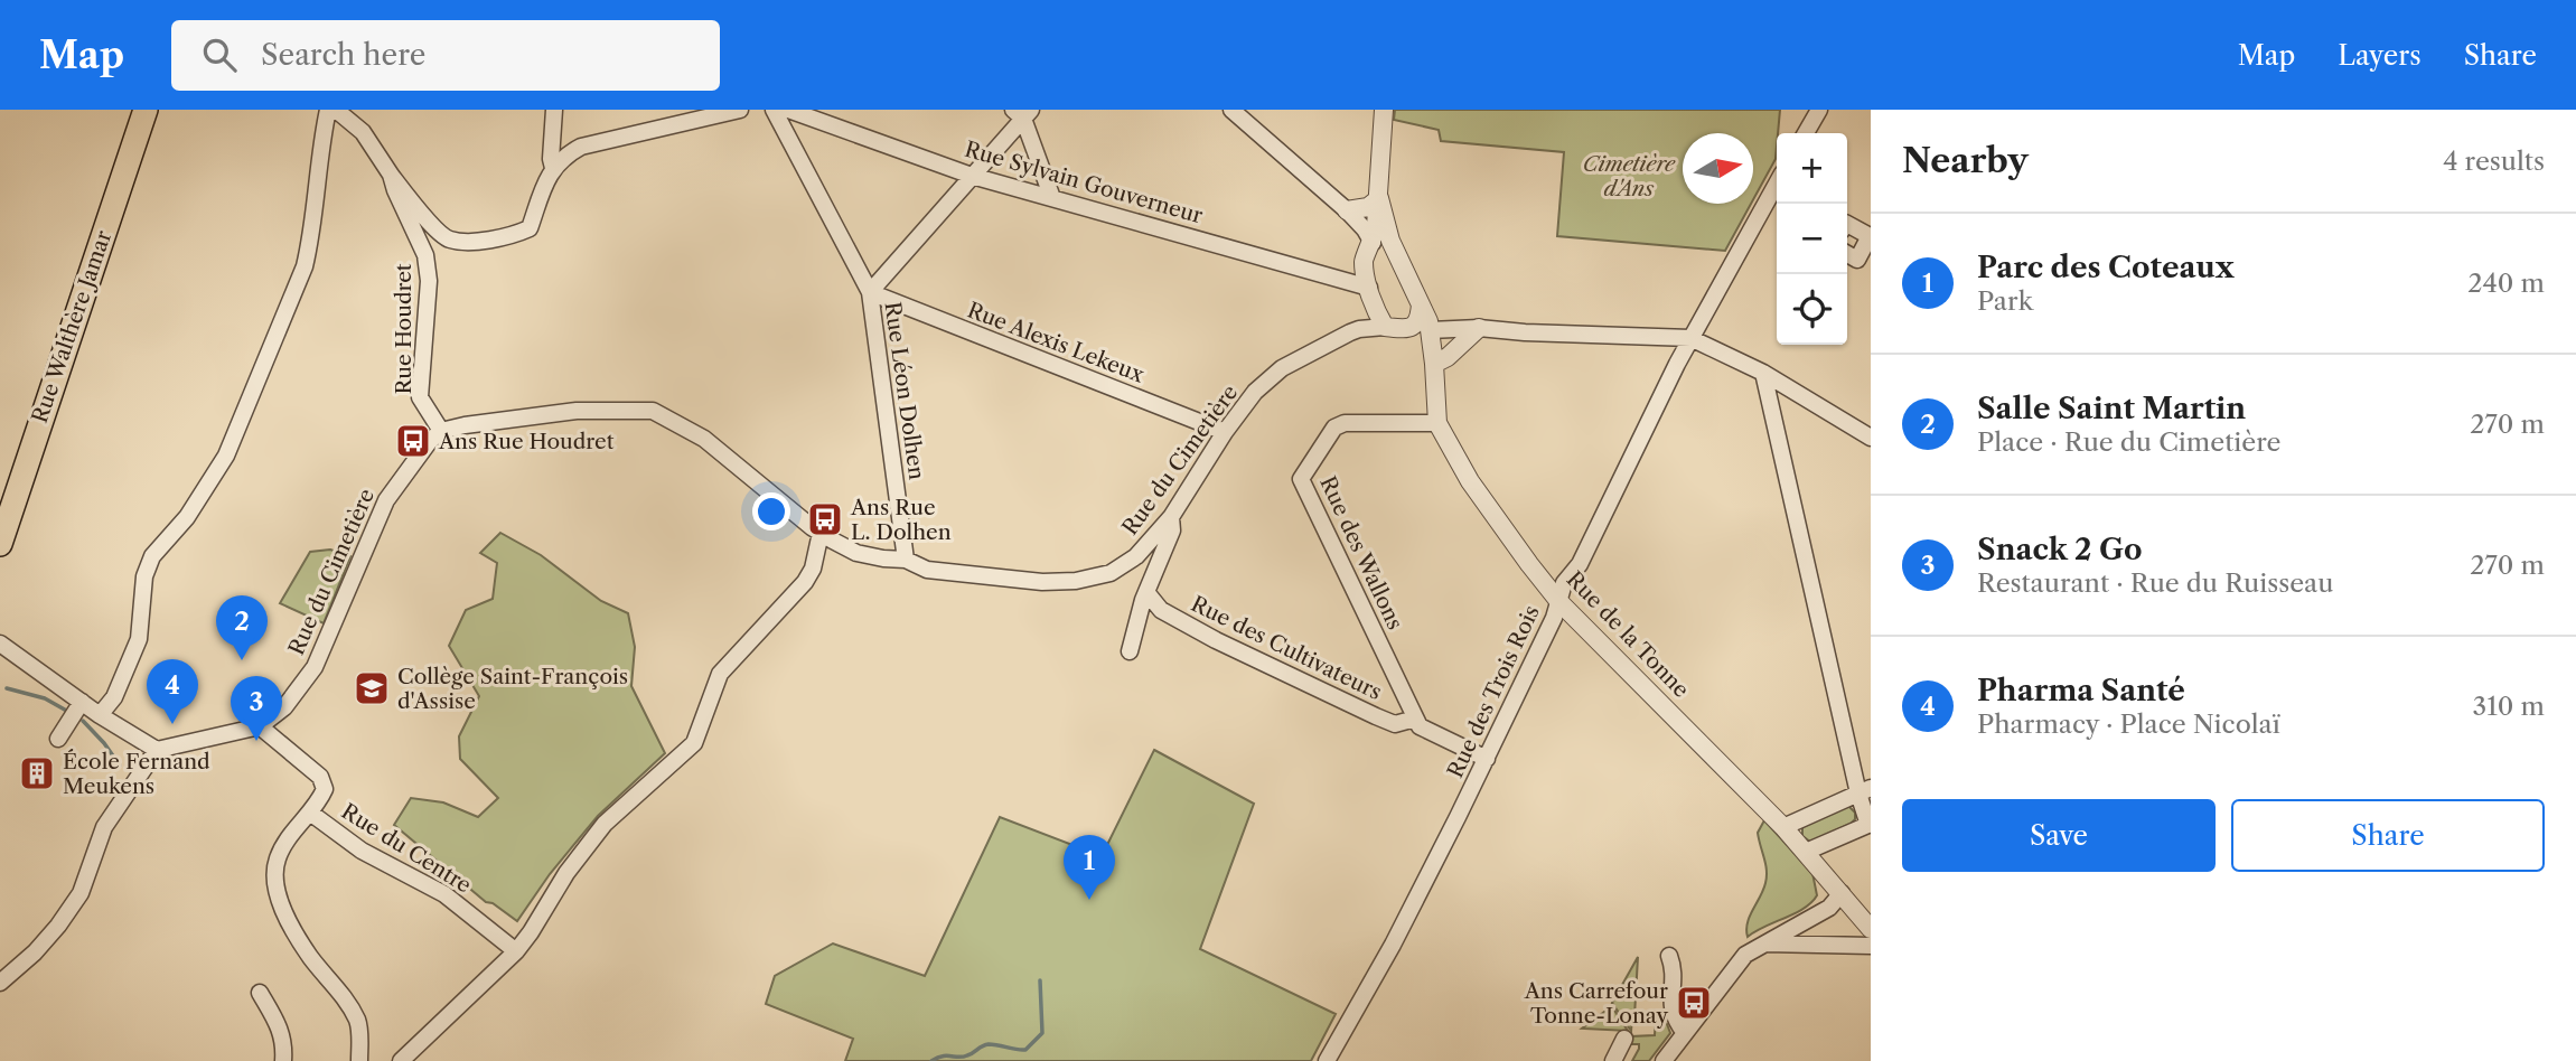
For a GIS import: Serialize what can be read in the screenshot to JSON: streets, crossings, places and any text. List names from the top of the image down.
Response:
{
  "streets": {
    "main road": ["Rue Walthère Jamar"],
    "street": [
      "Rue Sylvain Gouverneur",
      "Rue Houdret",
      "Rue Alexis Lekeux",
      "Rue Léon Dolhen",
      "Rue du Cimetière",
      "Rue des Wallons",
      "Rue de la Tonne",
      "Rue des Cultivateurs",
      "Rue des Trois Rois",
      "Rue du Centre"
    ]
  },
  "crossings": [
    ["Rue Houdret", "Rue du Cimetière"],
    ["Rue Alexis Lekeux", "Rue Léon Dolhen"],
    ["Rue Alexis Lekeux", "Rue du Cimetière"],
    ["Rue Léon Dolhen", "Rue du Cimetière"],
    ["Rue des Wallons", "Rue de la Tonne"],
    ["Rue des Wallons", "Rue des Cultivateurs"],
    ["Rue de la Tonne", "Rue des Trois Rois"]
  ],
  "parks": ["Cimetière d'Ans"],
  "places": {
    "bus stop": ["Ans Rue Houdret", "Ans Rue L. Dolhen", "Ans Carrefour Tonne-Lonay"],
    "school or university": ["Collège Saint-François d'Assise"],
    "building": ["École Fernand Meukens"]
  },
  "north": "right",
  "page": {
    "header": "Map",
    "search": "Search here",
    "nav": ["Map", "Layers", "Share"],
    "heading": ["Nearby", "4 results"],
    "map_buttons": ["+", "−"],
    "list": [
      {
        "mark": "1",
        "name": "Parc des Coteaux",
        "note": "Park",
        "value": "240 m"
      },
      {
        "mark": "2",
        "name": "Salle Saint Martin",
        "note": "Place · Rue du Cimetière",
        "value": "270 m"
      },
      {
        "mark": "3",
        "name": "Snack 2 Go",
        "note": "Restaurant · Rue du Ruisseau",
        "value": "270 m"
      },
      {
        "mark": "4",
        "name": "Pharma Santé",
        "note": "Pharmacy · Place Nicolaï",
        "value": "310 m"
      }
    ],
    "pins": [
      "2",
      "4",
      "3",
      "1"
    ],
    "buttons": ["Save", "Share"]
  }
}
